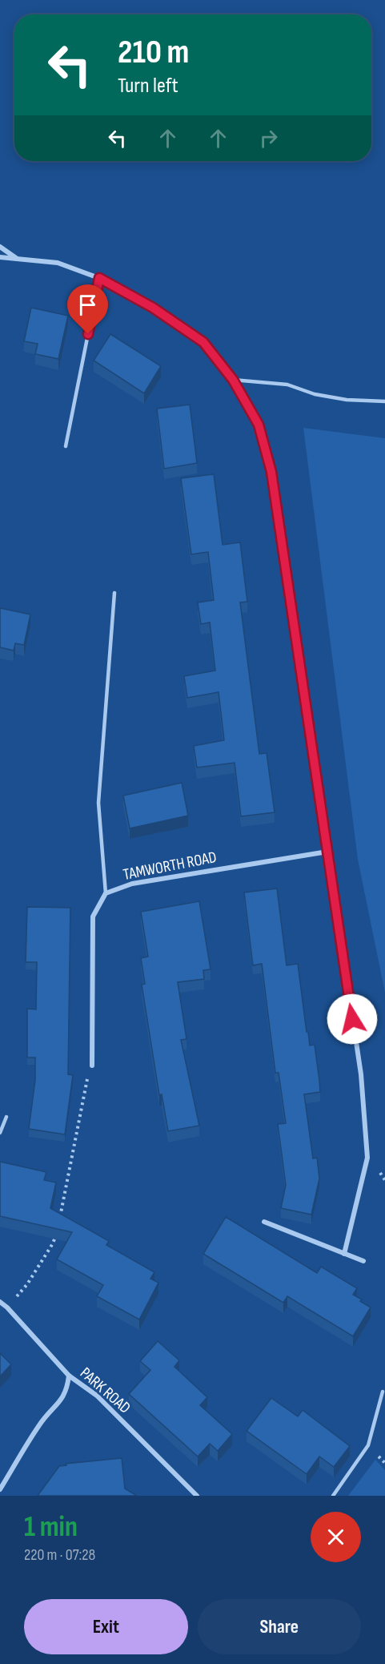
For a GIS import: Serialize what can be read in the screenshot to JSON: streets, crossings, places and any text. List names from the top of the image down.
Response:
{
  "streets": {
    "street": ["TAMWORTH ROAD", "PARK ROAD"]
  },
  "page": {
    "turn": ["210 m", "Turn left"],
    "heading": ["1 min", "220 m · 07:28"],
    "buttons": ["Exit", "Share"]
  }
}
